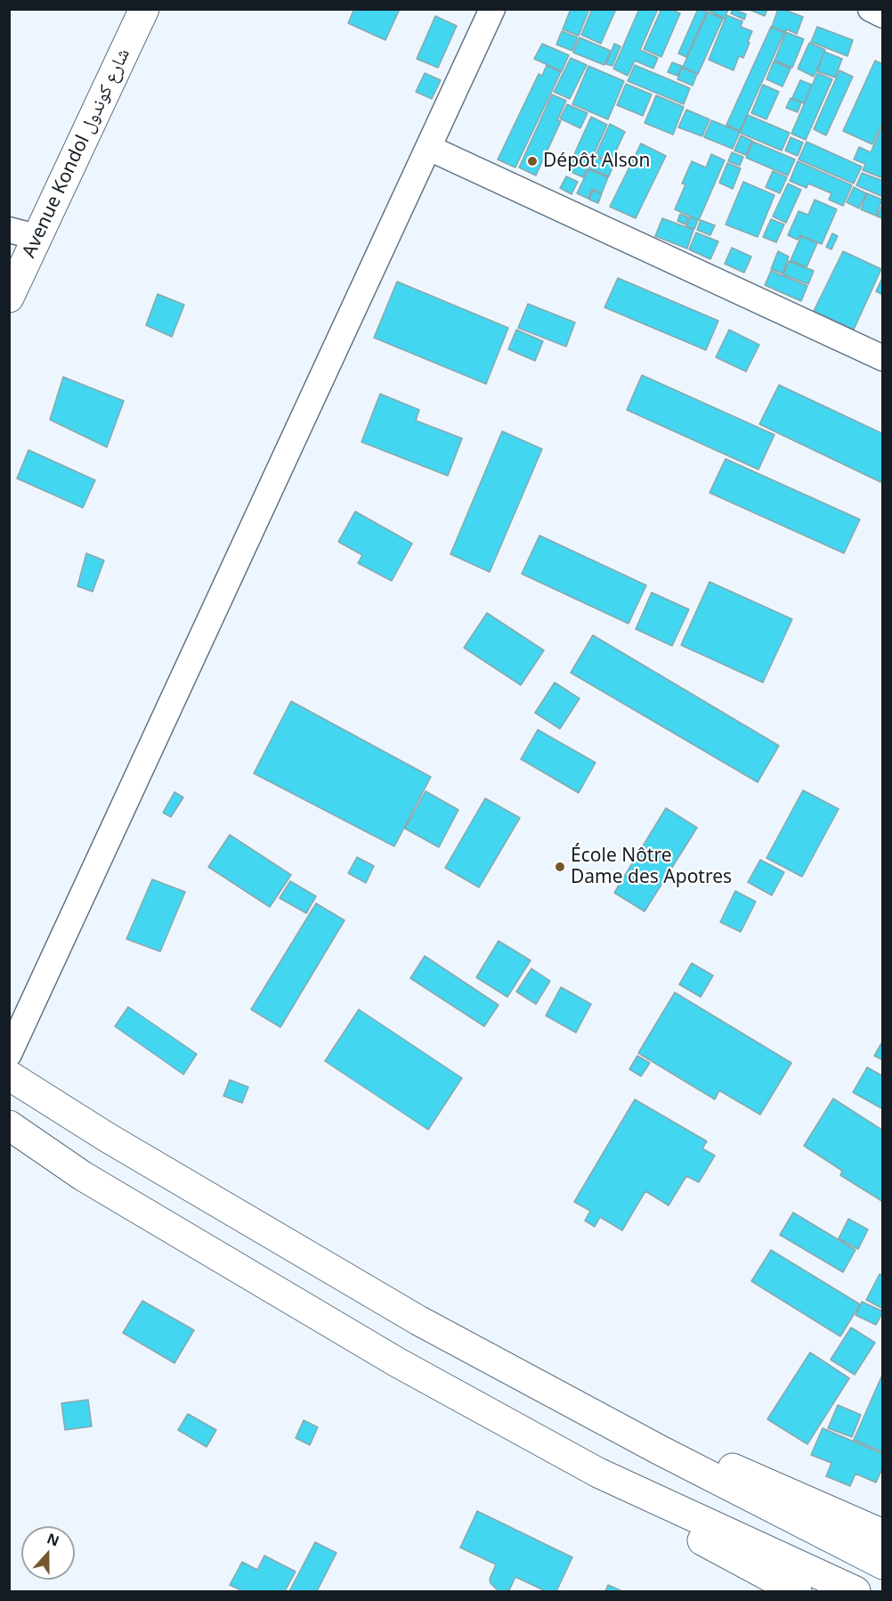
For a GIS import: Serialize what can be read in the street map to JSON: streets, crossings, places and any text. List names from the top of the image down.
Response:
{
  "streets": {
    "main road": ["Avenue Kondol شارع كوندول"]
  },
  "places": ["Dépôt Alson", "École Nôtre Dame des Apotres"],
  "north": "top"
}
